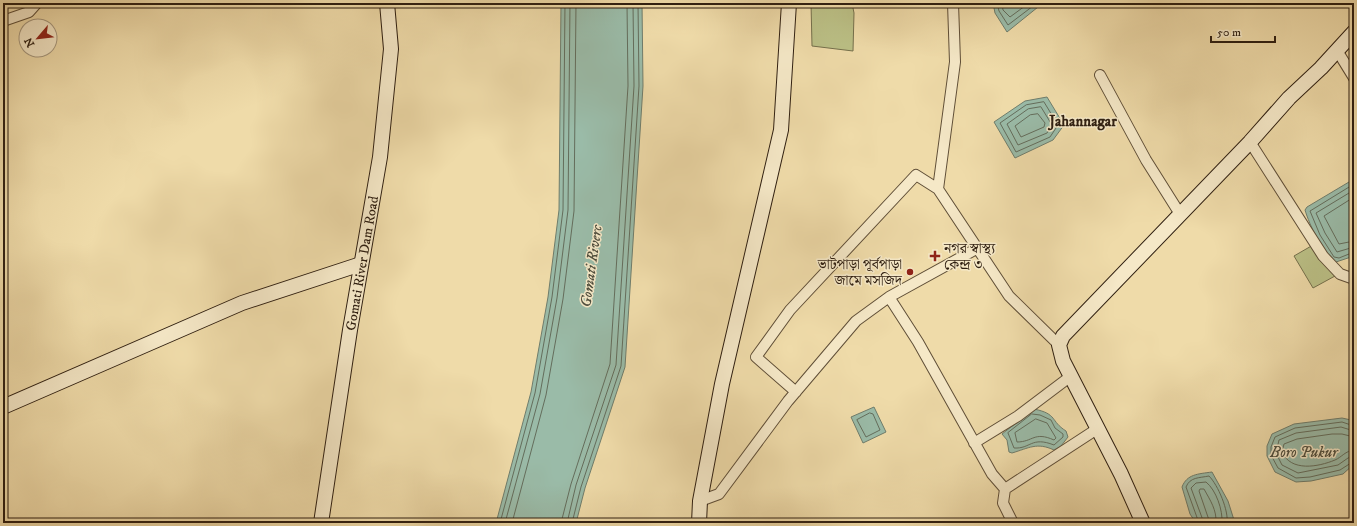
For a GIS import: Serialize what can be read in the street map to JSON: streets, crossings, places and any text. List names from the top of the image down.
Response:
{
  "streets": {
    "street": ["Gomati River Dam Road"]
  },
  "districts": ["Jahannagar"],
  "water": ["Gomati Riverc", "Boro Pukur"],
  "places": {
    "health": ["নগর স্বাস্থ্য কেন্দ্র ৩"],
    "other": ["ভাটপাড়া পূর্বপাড়া জামে মসজিদ"]
  },
  "scale_bar": "50 m",
  "north": "bottom left"
}
